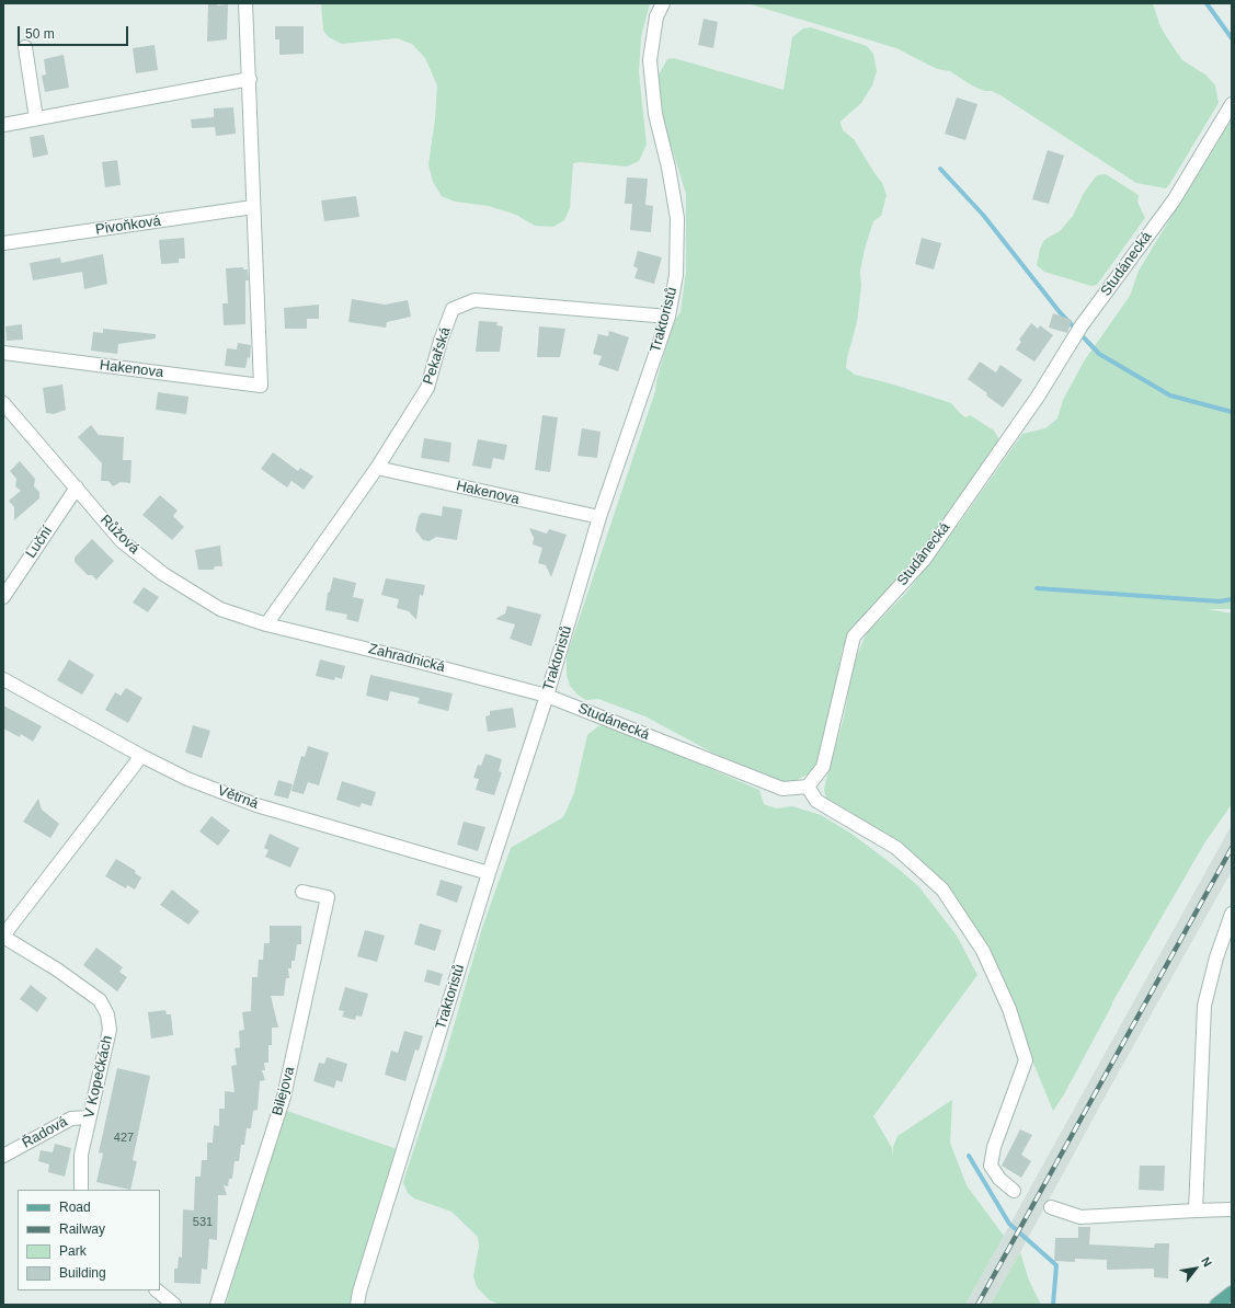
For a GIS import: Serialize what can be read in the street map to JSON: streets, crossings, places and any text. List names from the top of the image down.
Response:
{
  "streets": {
    "street": [
      "Pivoňková",
      "Studánecká",
      "Traktoristů",
      "Pekařská",
      "Hakenova",
      "Růžová",
      "Luční",
      "Zahradnická",
      "Větrná",
      "V Kopečkách",
      "Bilejova",
      "Řadová"
    ]
  },
  "crossings": [
    ["Pivoňková", "Hakenova"],
    ["Studánecká", "Traktoristů"],
    ["Studánecká", "Zahradnická"],
    ["Traktoristů", "Pekařská"],
    ["Traktoristů", "Hakenova"],
    ["Traktoristů", "Zahradnická"],
    ["Traktoristů", "Větrná"],
    ["Pekařská", "Hakenova"],
    ["Pekařská", "Růžová"],
    ["Pekařská", "Zahradnická"],
    ["Růžová", "Luční"],
    ["Růžová", "Zahradnická"],
    ["V Kopečkách", "Řadová"]
  ],
  "house_numbers": ["427", "531"],
  "legend": [
    "Road",
    "Railway",
    "Park",
    "Building"
  ],
  "scale_bar": "50 m",
  "north": "top right"
}
